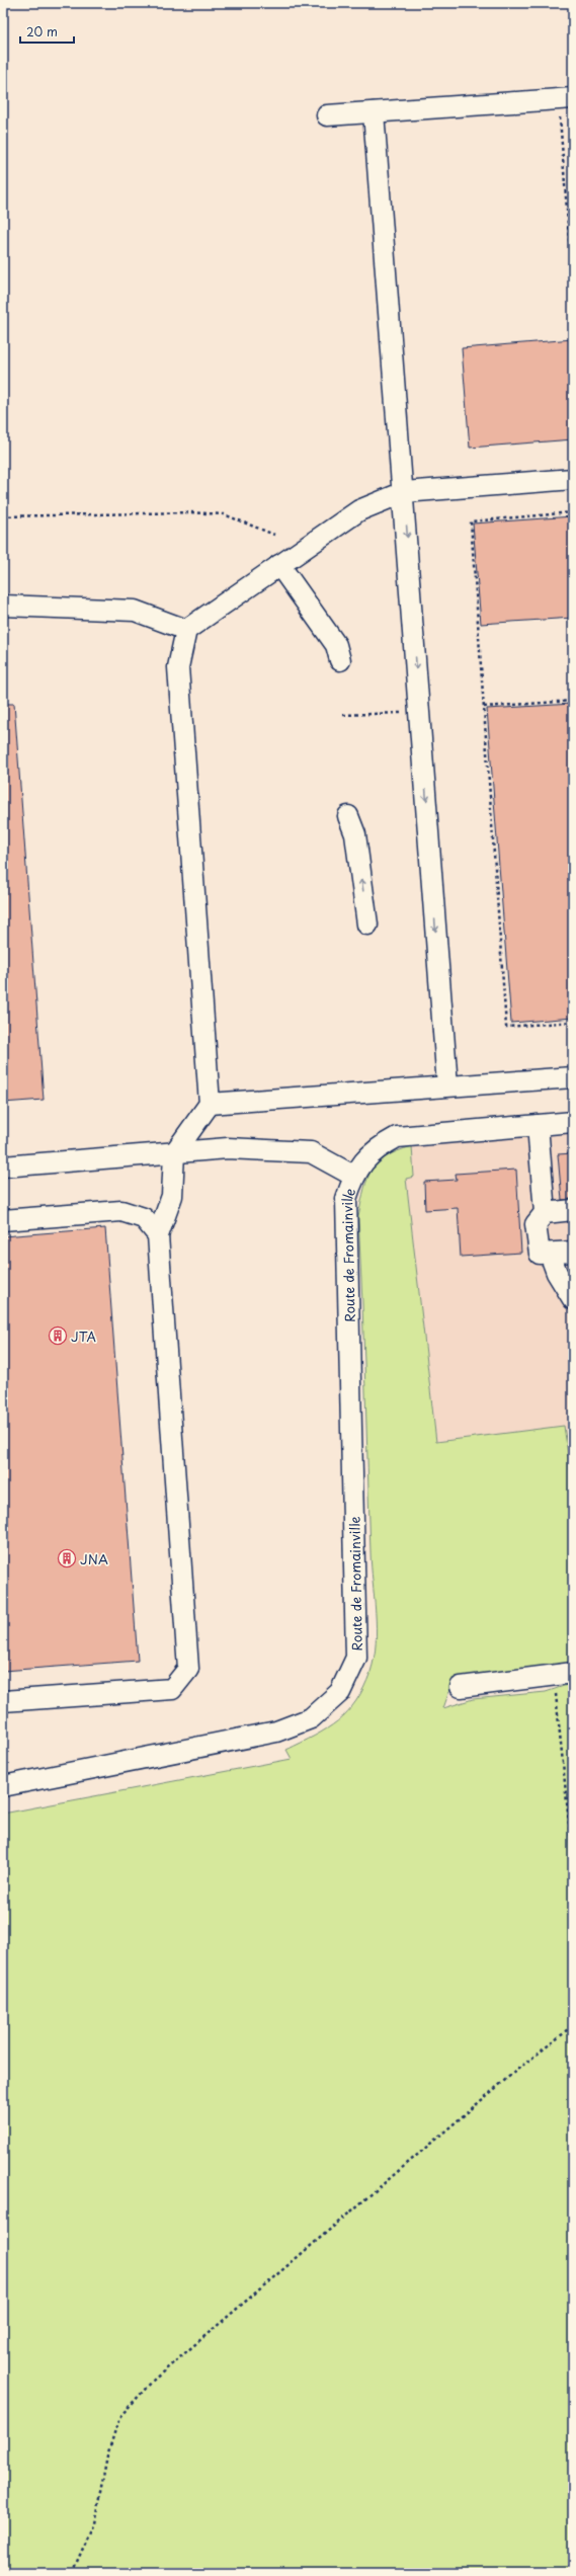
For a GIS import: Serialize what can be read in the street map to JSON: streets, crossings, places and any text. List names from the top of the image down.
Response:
{
  "streets": {
    "street": ["Route de Fromainville"]
  },
  "places": {
    "building": ["JTA", "JNA"]
  },
  "scale_bar": "20 m"
}
